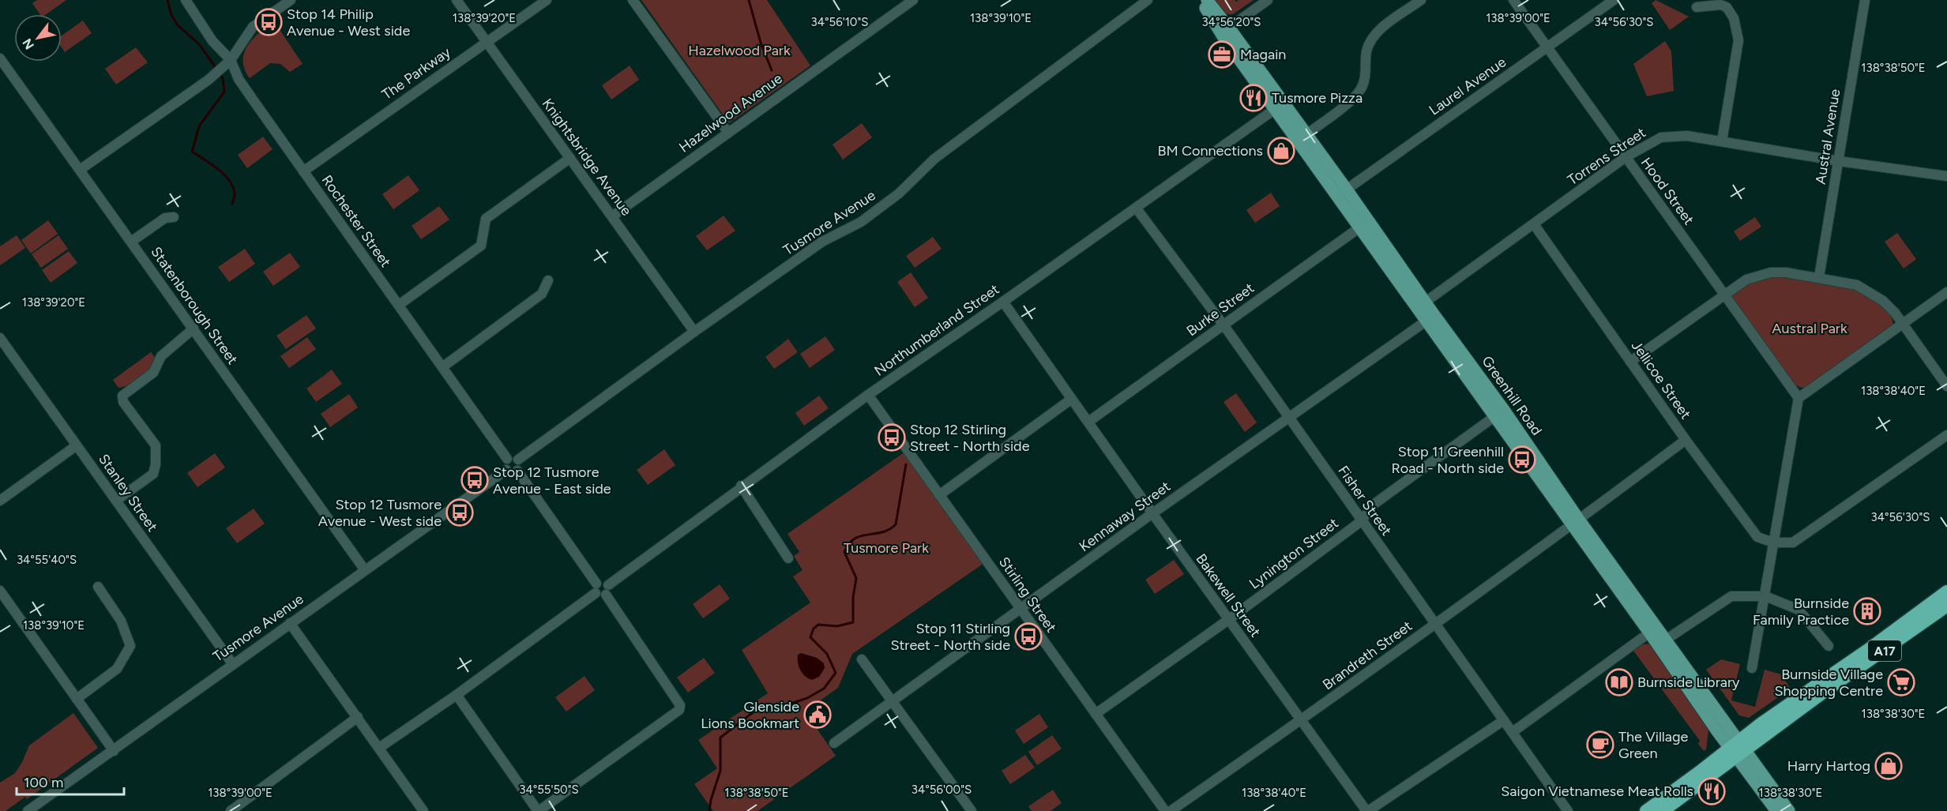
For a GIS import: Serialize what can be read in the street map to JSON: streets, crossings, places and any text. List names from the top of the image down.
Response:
{
  "streets": {
    "highway": ["A17"],
    "main road": ["Greenhill Road"],
    "street": [
      "The Parkway",
      "Laurel Avenue",
      "Hazelwood Avenue",
      "Austral Avenue",
      "Torrens Street",
      "Knightsbridge Avenue",
      "Hood Street",
      "Rochester Street",
      "Tusmore Avenue",
      "Statenborough Street",
      "Burke Street",
      "Northumberland Street",
      "Jellicoe Street",
      "Stanley Street",
      "Fisher Street",
      "Kennaway Street",
      "Lynington Street",
      "Stirling Street",
      "Bakewell Street",
      "Brandreth Street"
    ]
  },
  "crossings": [
    ["The Parkway", "Knightsbridge Avenue"],
    ["The Parkway", "Rochester Street"],
    ["Laurel Avenue", "Hood Street"],
    ["Laurel Avenue", "Greenhill Road"],
    ["Hazelwood Avenue", "Knightsbridge Avenue"],
    ["Austral Avenue", "Torrens Street"],
    ["Torrens Street", "Hood Street"],
    ["Torrens Street", "Jellicoe Street"],
    ["Torrens Street", "Greenhill Road"],
    ["Knightsbridge Avenue", "Tusmore Avenue"],
    ["Rochester Street", "Tusmore Avenue"],
    ["Tusmore Avenue", "Statenborough Street"],
    ["Tusmore Avenue", "Stanley Street"],
    ["Burke Street", "Greenhill Road"],
    ["Burke Street", "Fisher Street"],
    ["Burke Street", "Bakewell Street"],
    ["Northumberland Street", "Greenhill Road"],
    ["Northumberland Street", "Fisher Street"],
    ["Northumberland Street", "Stirling Street"],
    ["Northumberland Street", "Bakewell Street"],
    ["Jellicoe Street", "Brandreth Street"],
    ["Greenhill Road", "Kennaway Street"],
    ["Greenhill Road", "Lynington Street"],
    ["Greenhill Road", "A17"],
    ["Greenhill Road", "Brandreth Street"],
    ["Fisher Street", "Kennaway Street"],
    ["Fisher Street", "Lynington Street"],
    ["Fisher Street", "Brandreth Street"],
    ["Kennaway Street", "Stirling Street"],
    ["Kennaway Street", "Bakewell Street"],
    ["Lynington Street", "Stirling Street"],
    ["Lynington Street", "Bakewell Street"],
    ["Bakewell Street", "Brandreth Street"]
  ],
  "parks": ["Hazelwood Park", "Austral Park", "Tusmore Park"],
  "places": {
    "bus stop": [
      "Stop 14 Philip Avenue - West side",
      "Stop 12 Stirling Street - North side",
      "Stop 11 Greenhill Road - North side",
      "Stop 12 Tusmore Avenue - East side",
      "Stop 12 Tusmore Avenue - West side",
      "Stop 11 Stirling Street - North side"
    ],
    "office": ["Magain"],
    "restaurant": ["Tusmore Pizza", "Saigon Vietnamese Meat Rolls"],
    "shop": ["BM Connections", "Harry Hartog"],
    "building": ["Burnside Family Practice"],
    "library": ["Burnside Library"],
    "supermarket": ["Burnside Village Shopping Centre"],
    "public building": ["Glenside Lions Bookmart"],
    "cafe": ["The Village Green"]
  },
  "scale_bar": "100 m",
  "north": "bottom left",
  "coordinates": [
    "138°39'00\"E",
    "138°39'20\"E",
    "138°39'10\"E",
    "34°56'10\"S",
    "34°56'20\"S",
    "34°56'30\"S",
    "138°38'50\"E",
    "138°38'40\"E",
    "34°55'40\"S",
    "138°38'30\"E",
    "34°55'50\"S",
    "34°56'00\"S"
  ]
}
